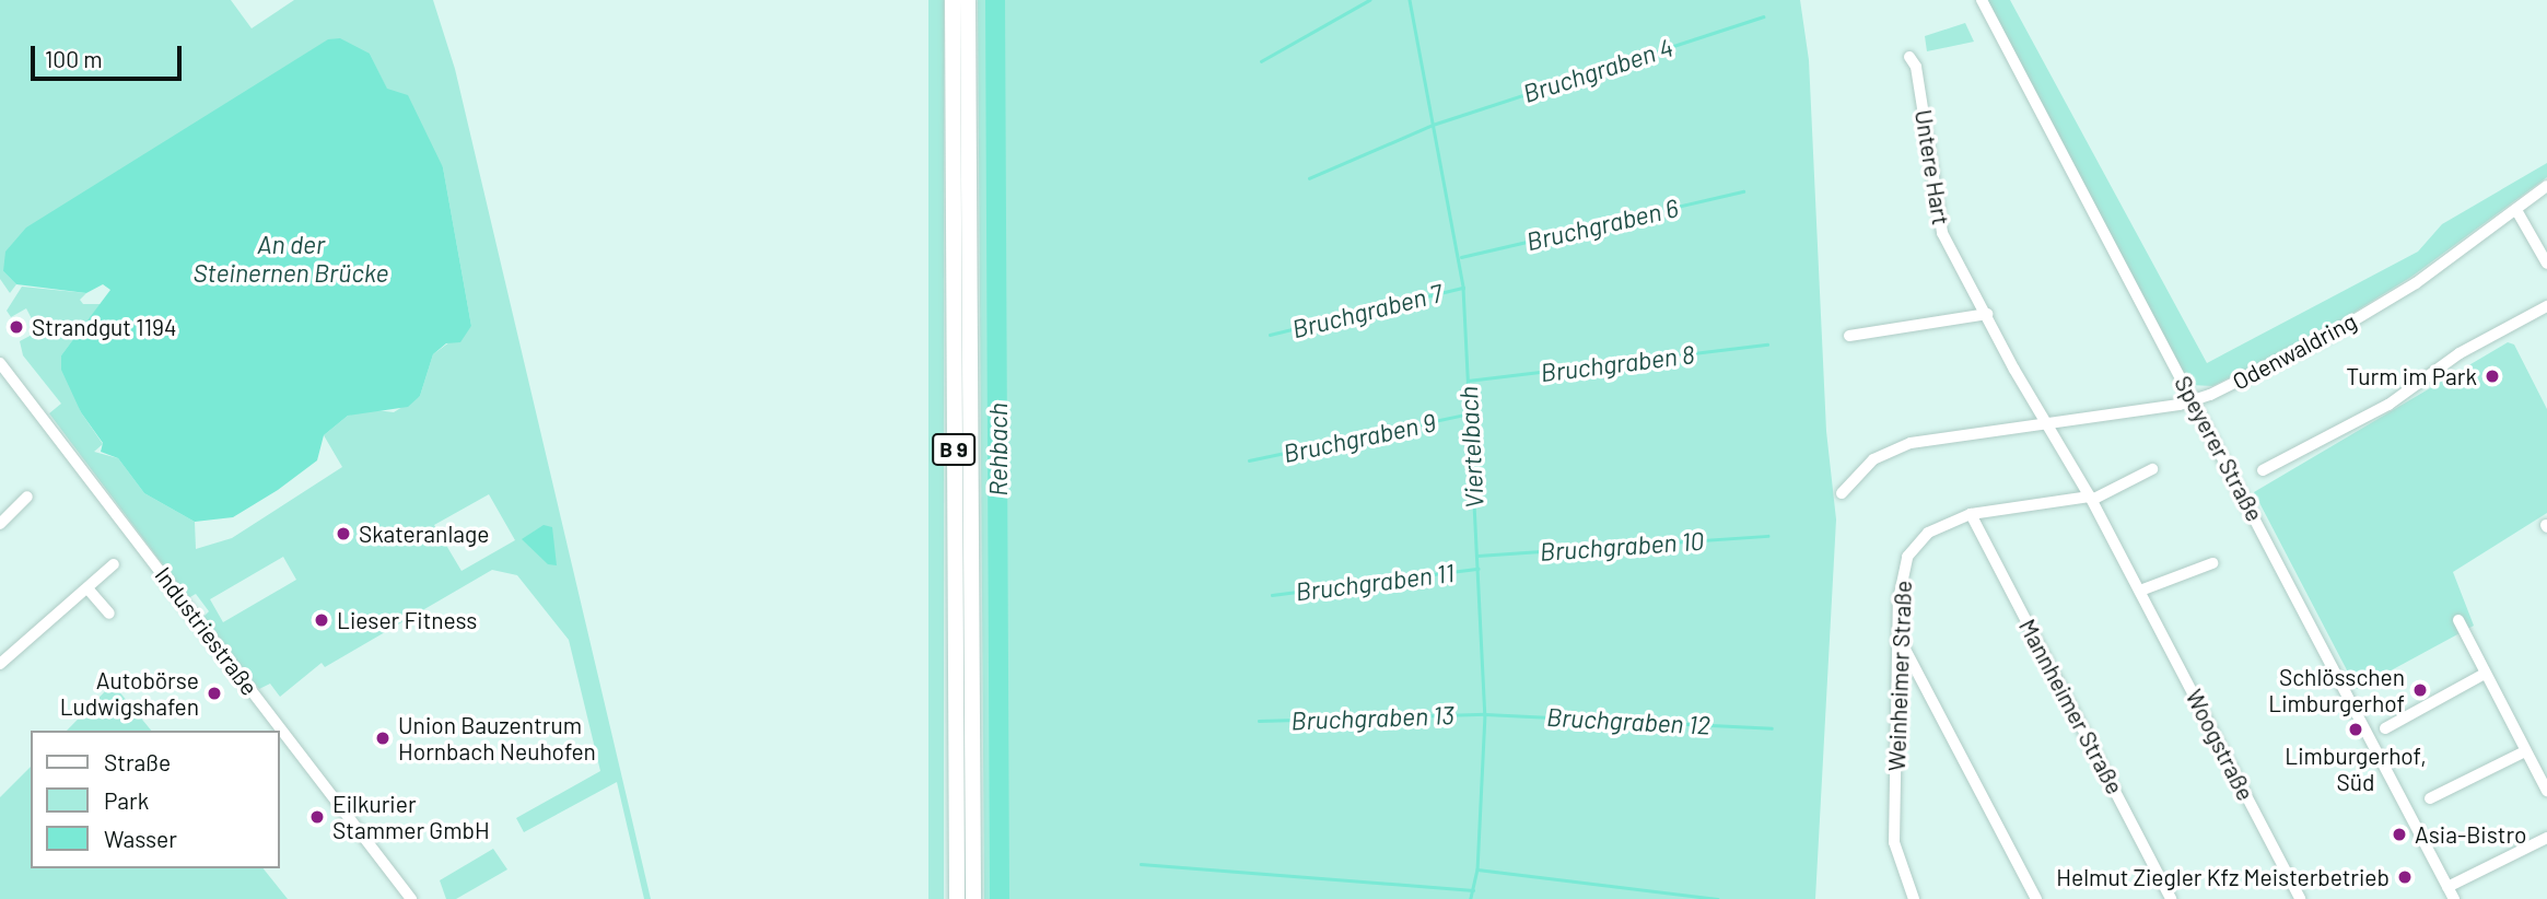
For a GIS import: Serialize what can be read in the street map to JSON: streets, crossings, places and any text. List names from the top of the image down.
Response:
{
  "streets": {
    "highway": ["B 9"],
    "street": [
      "Untere Hart",
      "Odenwaldring",
      "Speyerer Straße",
      "Industriestraße",
      "Weinheimer Straße",
      "Mannheimer Straße",
      "Woogstraße"
    ]
  },
  "crossings": [
    ["Untere Hart", "Odenwaldring"],
    ["Untere Hart", "Woogstraße"],
    ["Odenwaldring", "Speyerer Straße"],
    ["Odenwaldring", "Woogstraße"],
    ["Weinheimer Straße", "Mannheimer Straße"],
    ["Weinheimer Straße", "Woogstraße"]
  ],
  "water": [
    "Bruchgraben 4",
    "Bruchgraben 6",
    "An der Steinernen Brücke",
    "Bruchgraben 7",
    "Bruchgraben 8",
    "Bruchgraben 9",
    "Viertelbach",
    "Rehbach",
    "Bruchgraben 10",
    "Bruchgraben 11",
    "Bruchgraben 13",
    "Bruchgraben 12"
  ],
  "places": [
    "Strandgut 1194",
    "Turm im Park",
    "Skateranlage",
    "Lieser Fitness",
    "Schlösschen Limburgerhof",
    "Autobörse Ludwigshafen",
    "Limburgerhof, Süd",
    "Union Bauzentrum Hornbach Neuhofen",
    "Eilkurier Stammer GmbH",
    "Asia-Bistro",
    "Helmut Ziegler Kfz Meisterbetrieb"
  ],
  "legend": ["Straße", "Park", "Wasser"],
  "scale_bar": "100 m"
}
